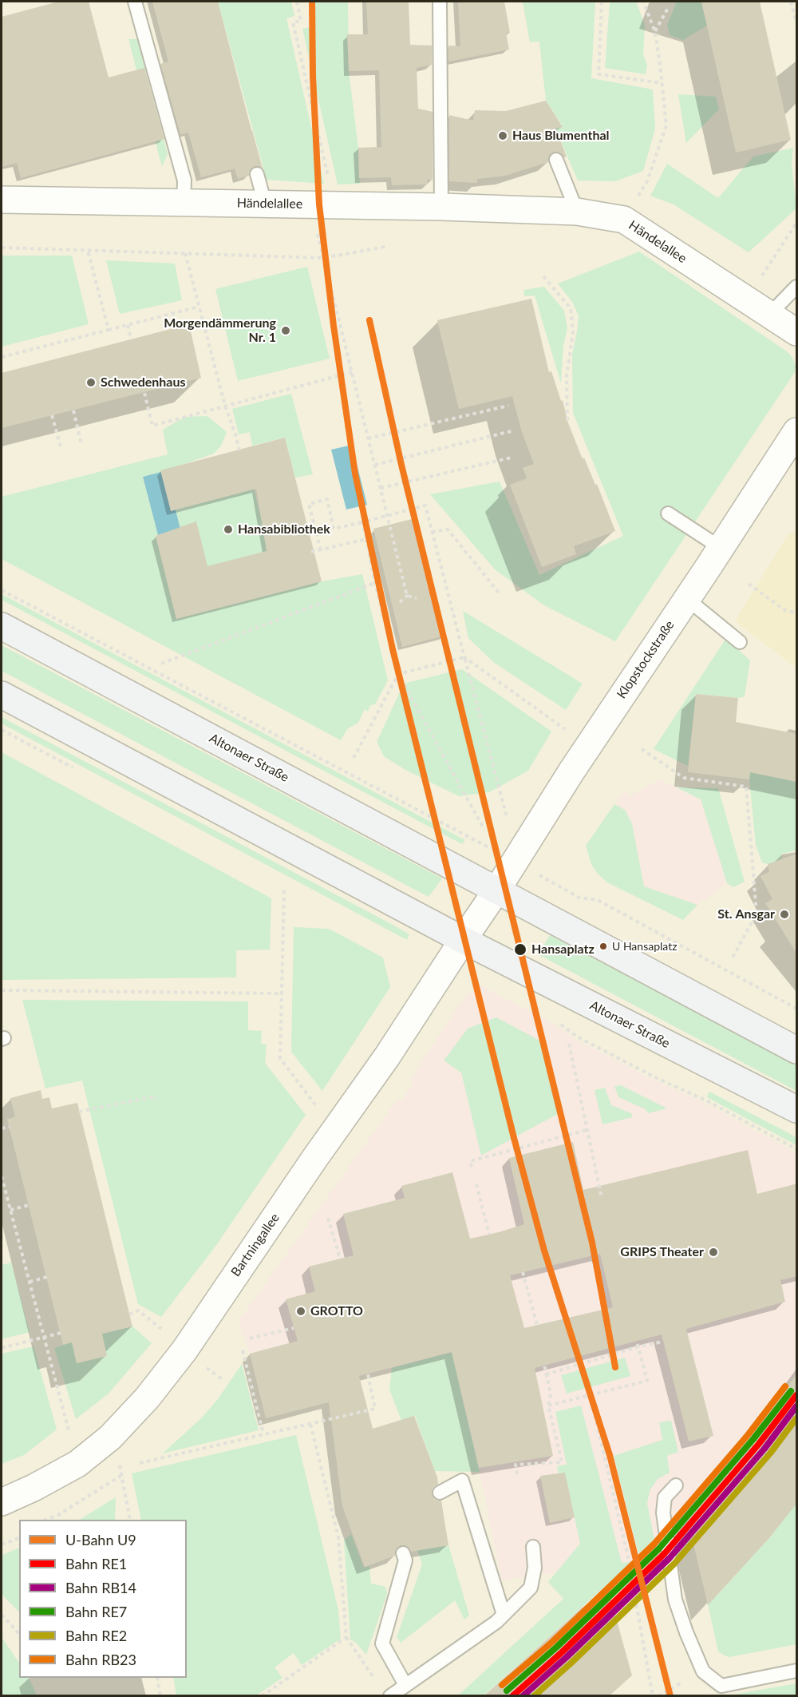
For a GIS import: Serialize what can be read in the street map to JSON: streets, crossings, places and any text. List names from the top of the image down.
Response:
{
  "streets": {
    "main road": ["Altonaer Straße"],
    "street": ["Händelallee", "Klopstockstraße", "Bartningallee"]
  },
  "crossings": [
    ["Klopstockstraße", "Altonaer Straße"],
    ["Altonaer Straße", "Bartningallee"]
  ],
  "places": [
    "Haus Blumenthal",
    "Morgendämmerung Nr. 1",
    "Schwedenhaus",
    "Hansabibliothek",
    "St. Ansgar",
    "U Hansaplatz",
    "Hansaplatz",
    "GRIPS Theater",
    "GROTTO"
  ],
  "lines": [
    "metro line U9",
    "rail line RB23",
    "rail line RE7",
    "rail line RE1",
    "rail line RB14",
    "rail line RE2"
  ],
  "legend": [
    "U-Bahn U9",
    "Bahn RE1",
    "Bahn RB14",
    "Bahn RE7",
    "Bahn RE2",
    "Bahn RB23"
  ]
}
